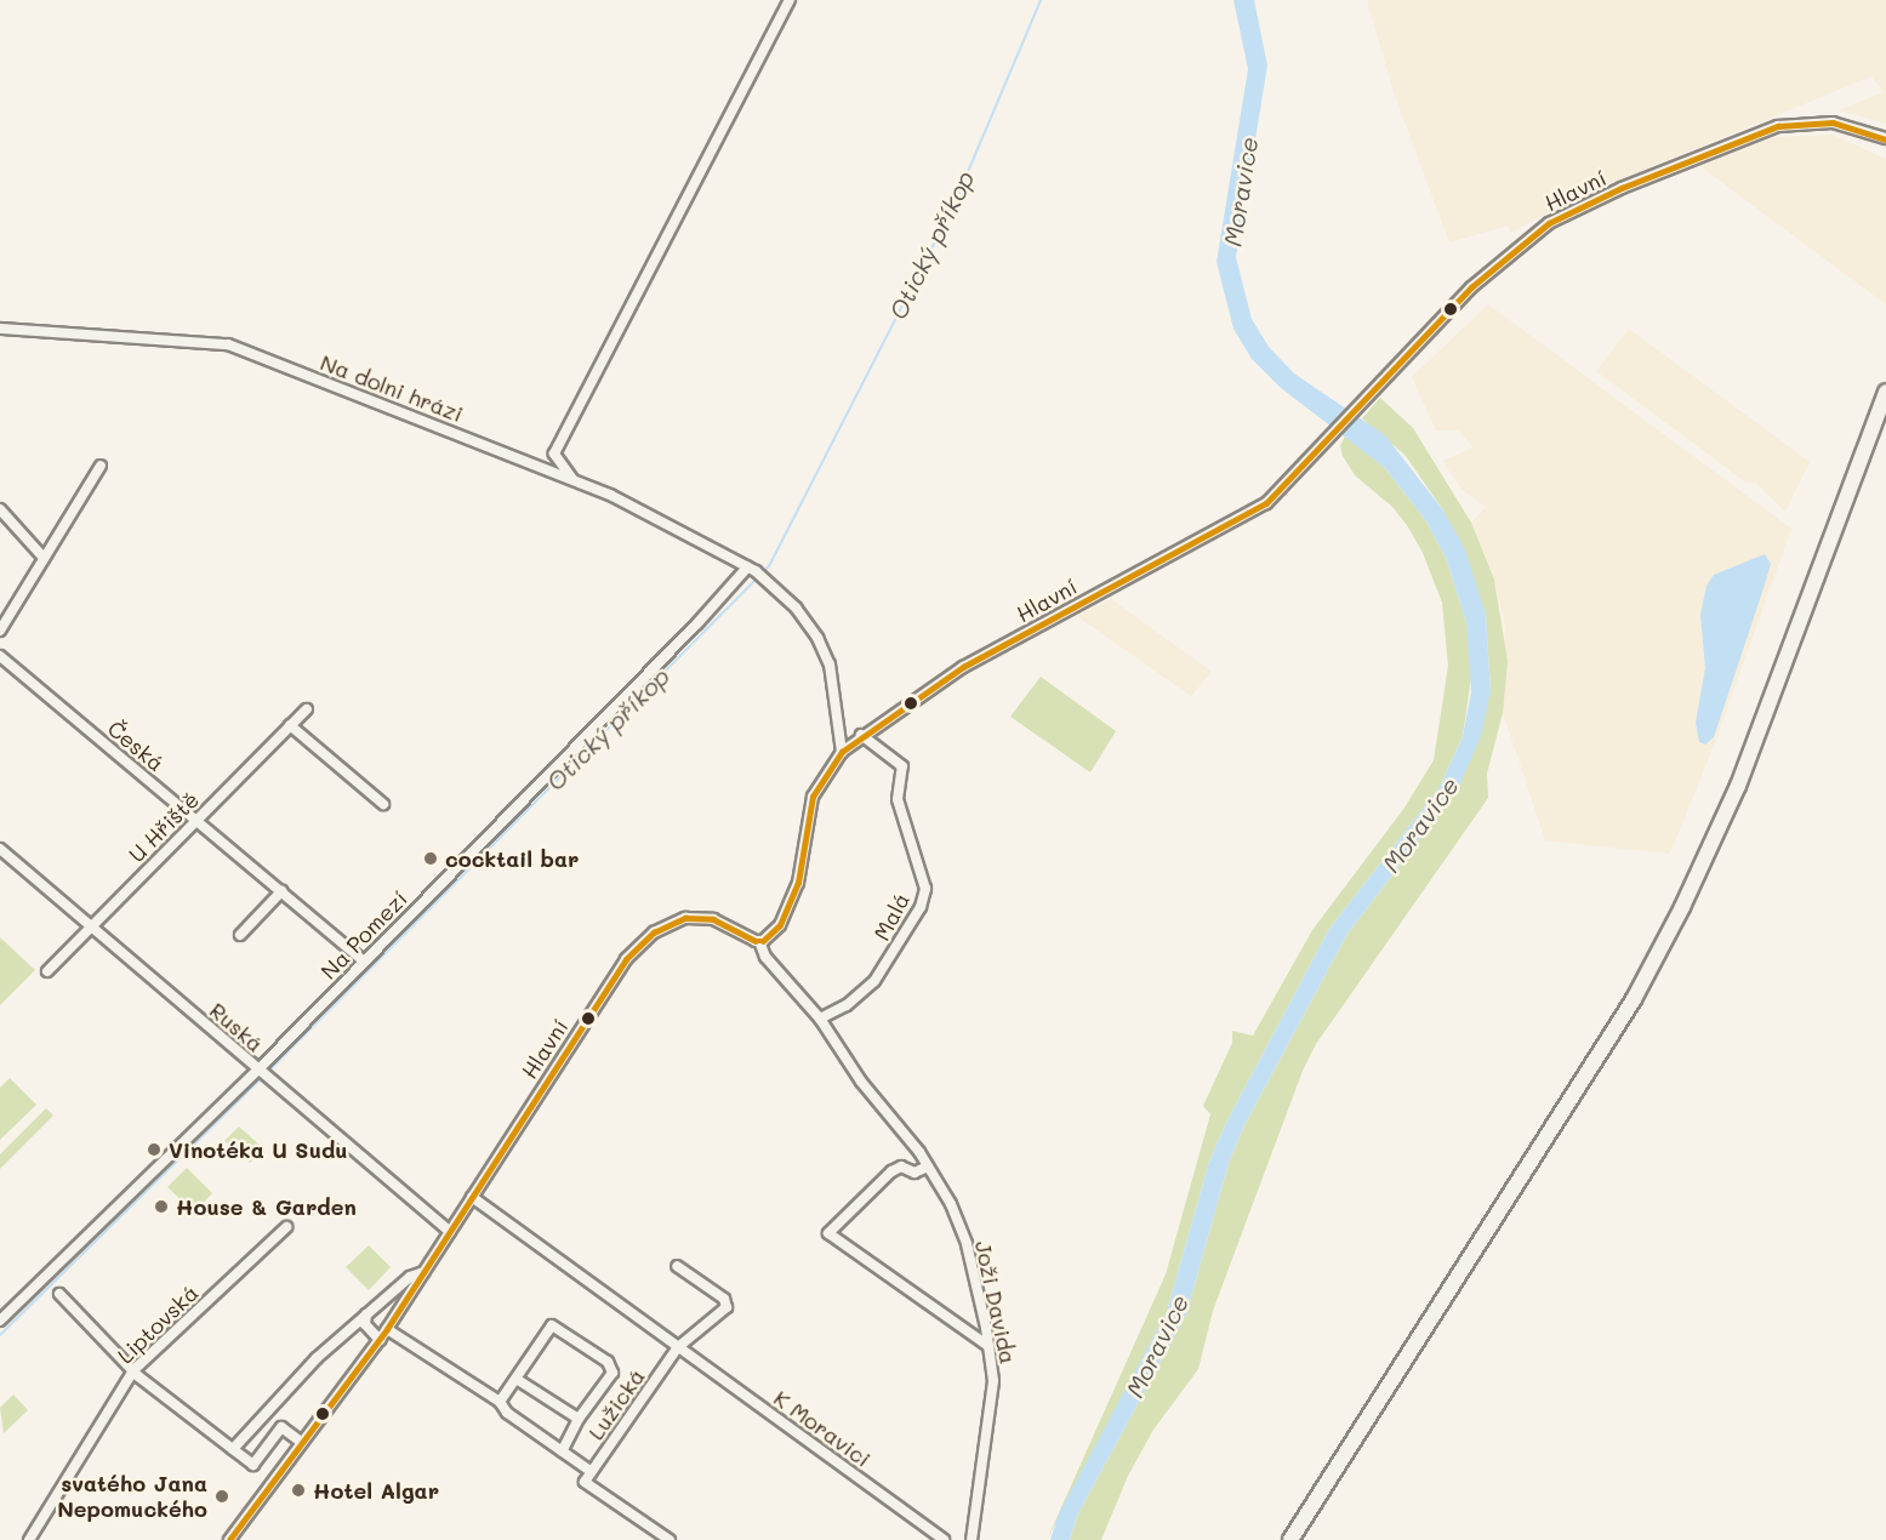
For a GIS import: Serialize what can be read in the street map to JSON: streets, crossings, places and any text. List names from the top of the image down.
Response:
{
  "streets": {
    "street": [
      "Hlavní",
      "Na dolni hrázi",
      "Česká",
      "U Hřiště",
      "Malá",
      "Na Pomezí",
      "Ruská",
      "Joži Davida",
      "Liptovská",
      "Lužická",
      "K Moravici"
    ]
  },
  "crossings": [
    ["Hlavní", "Na dolni hrázi"],
    ["Hlavní", "Malá"],
    ["Hlavní", "Ruská"],
    ["Hlavní", "Joži Davida"],
    ["Na dolni hrázi", "Na Pomezí"],
    ["Česká", "U Hřiště"],
    ["Česká", "Na Pomezí"],
    ["U Hřiště", "Ruská"],
    ["Malá", "Joži Davida"],
    ["Na Pomezí", "Ruská"],
    ["Lužická", "K Moravici"]
  ],
  "water": ["Moravice", "Otický příkop"],
  "places": [
    "cocktail bar",
    "Vinotéka U Sudu",
    "House & Garden",
    "Hotel Algar",
    "svatého Jana Nepomuckého"
  ]
}
